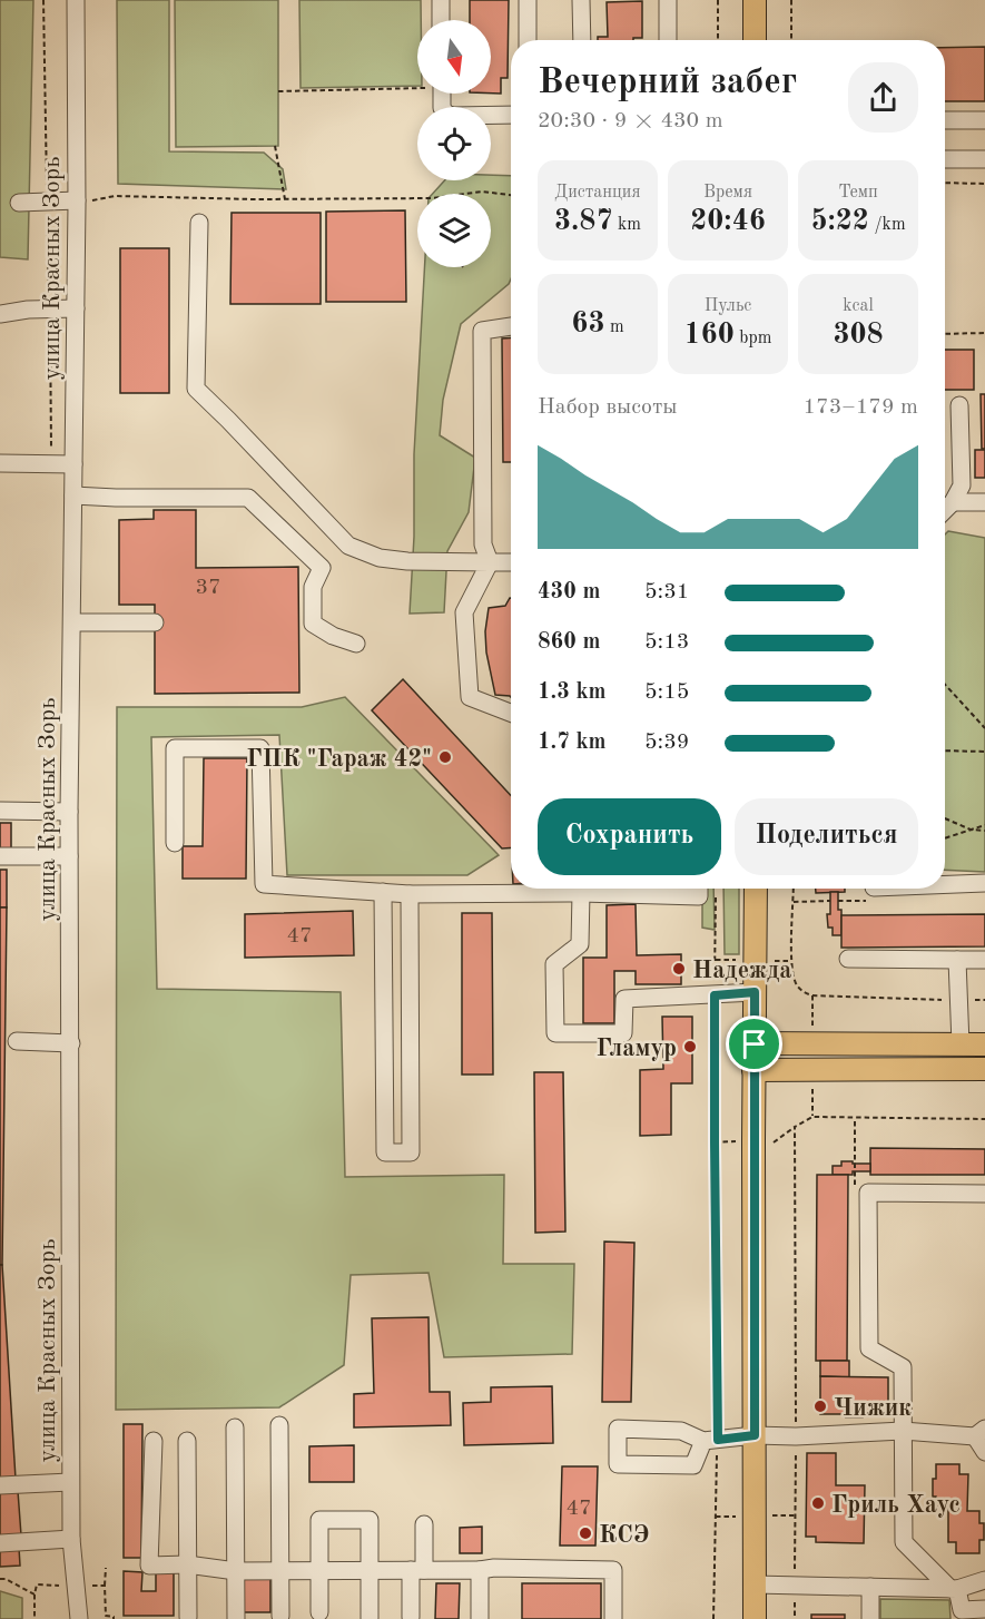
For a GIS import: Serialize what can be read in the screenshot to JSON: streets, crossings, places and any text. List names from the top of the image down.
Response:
{
  "streets": {
    "street": ["улица Красных Зорь"]
  },
  "places": [
    "ГПК \"Гараж 42\"",
    "Надежда",
    "Гламур",
    "Чижик",
    "Гриль Хаус",
    "КСЭ"
  ],
  "house_numbers": ["37", "47", "47"],
  "north": "bottom",
  "page": {
    "heading": ["Вечерний забег", "20:30 · 9 × 430 m"],
    "stats": [
      ["Дистанция", "3.87 km"],
      ["Время", "20:46"],
      ["Темп", "5:22 /km"],
      ["63 m"],
      ["Пульс", "160 bpm"],
      ["kcal", "308"]
    ],
    "chart": ["Набор высоты", "173–179 m"],
    "list": [
      {
        "name": "430 m",
        "note": "5:31"
      },
      {
        "name": "860 m",
        "note": "5:13"
      },
      {
        "name": "1.3 km",
        "note": "5:15"
      },
      {
        "name": "1.7 km",
        "note": "5:39"
      }
    ],
    "buttons": ["Сохранить", "Поделиться"]
  }
}
